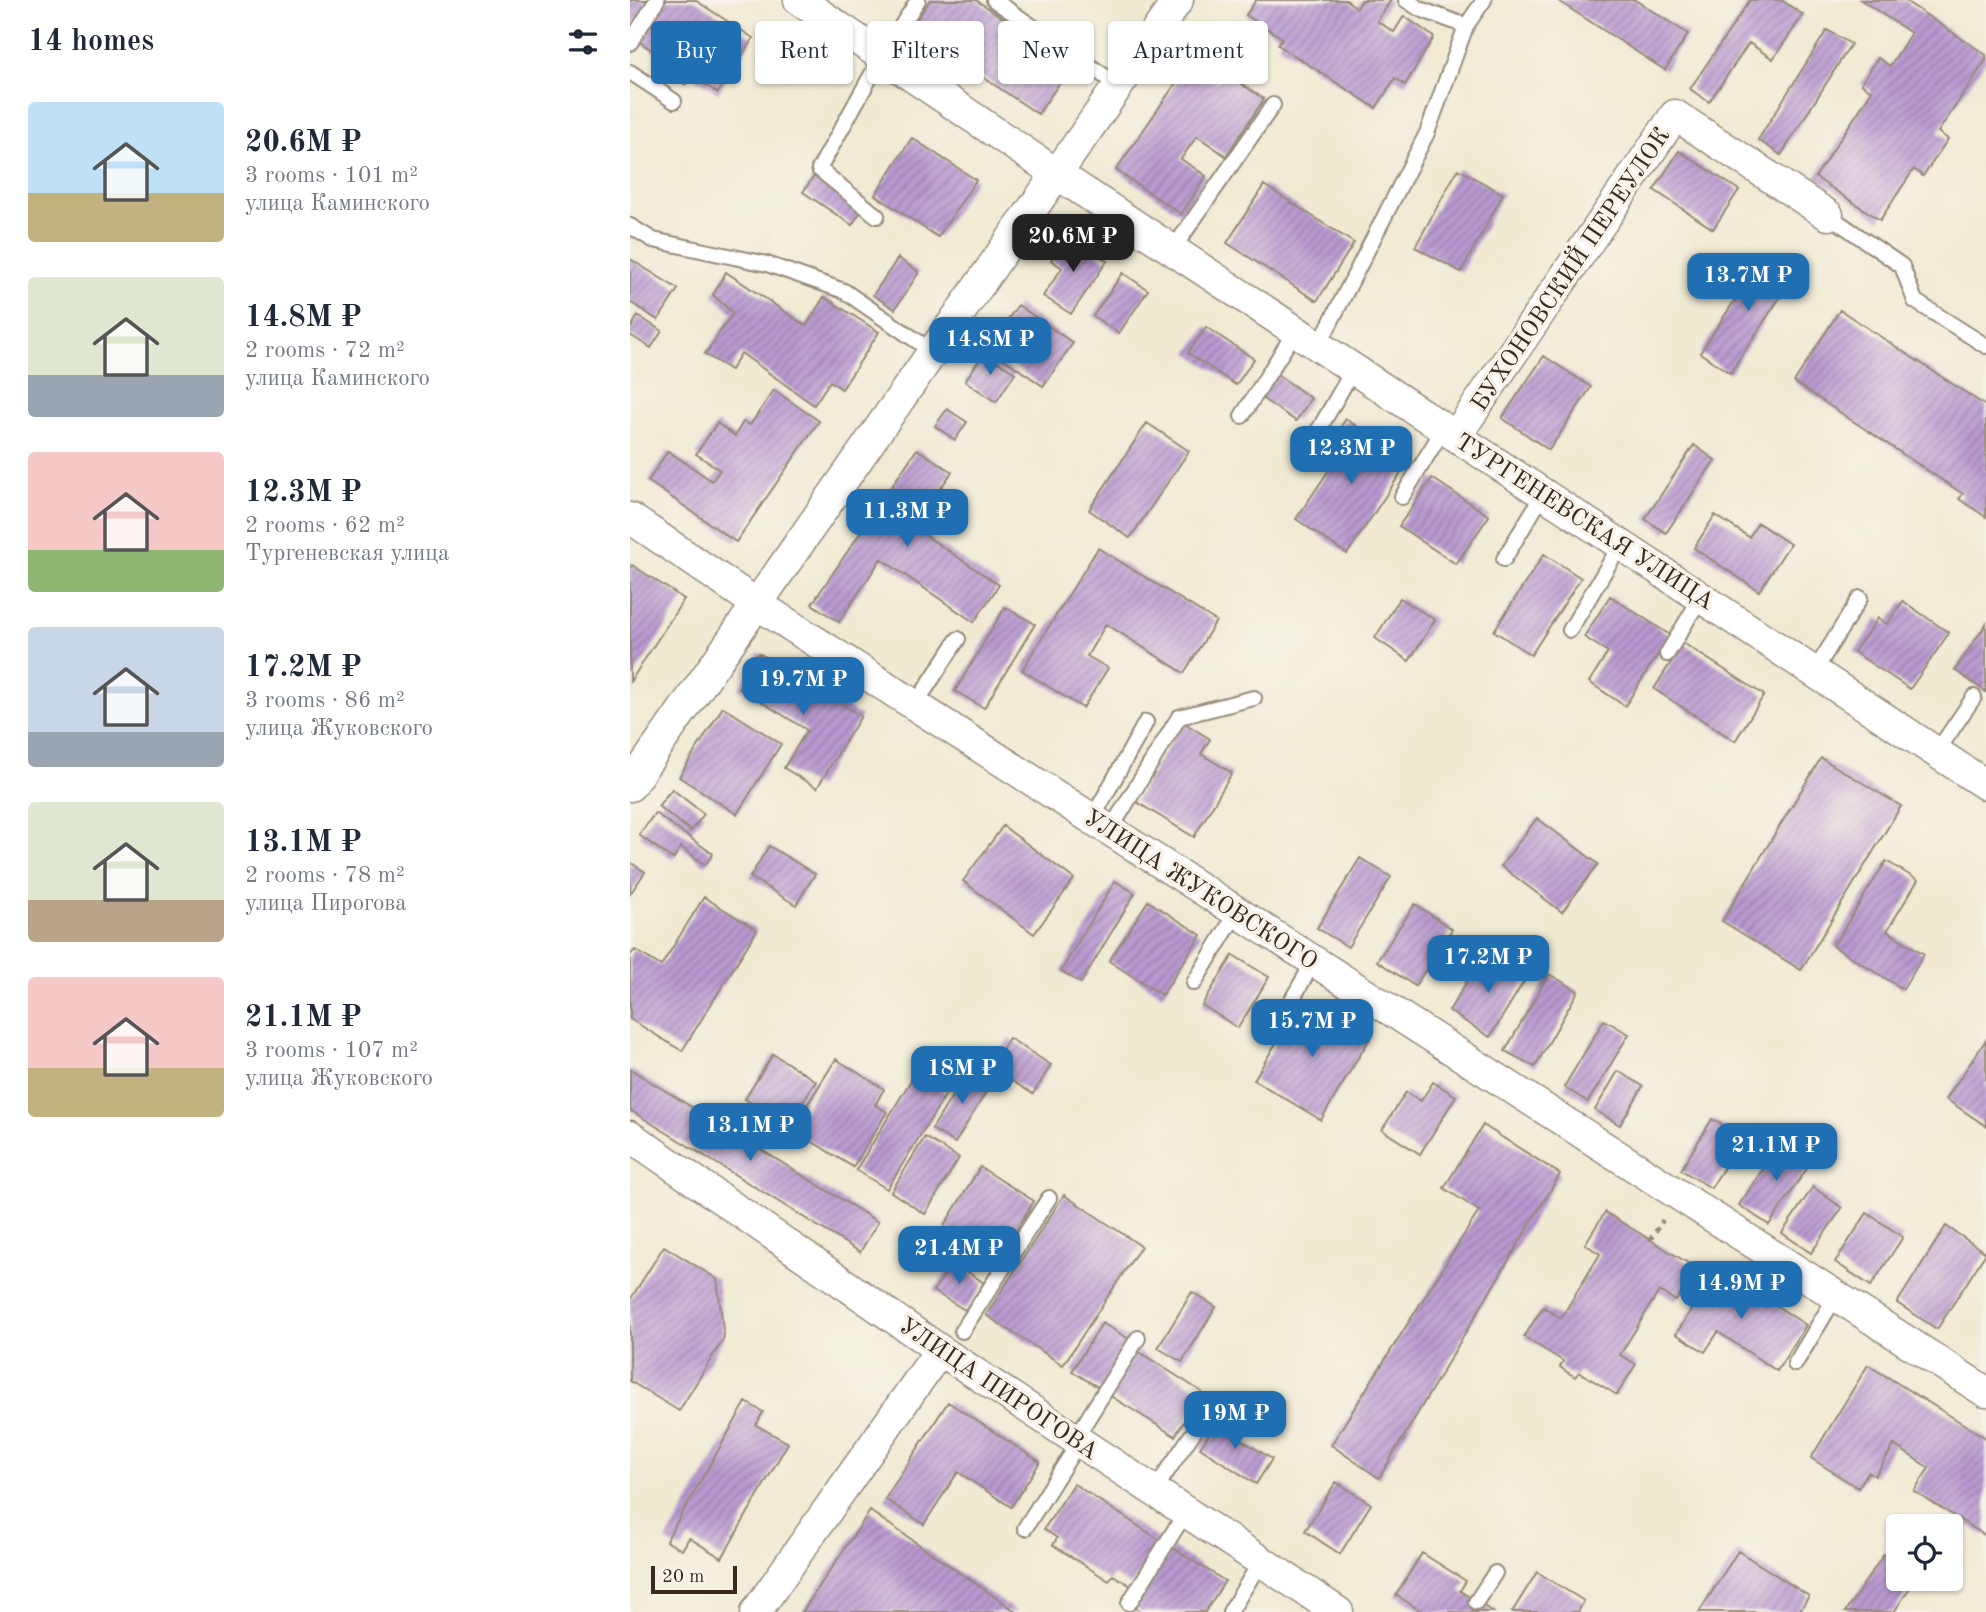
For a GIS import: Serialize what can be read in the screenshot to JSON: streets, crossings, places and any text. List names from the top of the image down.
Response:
{
  "streets": {
    "street": [
      "БУХОНОВСКИЙ ПЕРЕУЛОК",
      "ТУРГЕНЕВСКАЯ УЛИЦА",
      "УЛИЦА ЖУКОВСКОГО",
      "УЛИЦА ПИРОГОВА"
    ]
  },
  "crossings": [
    ["БУХОНОВСКИЙ ПЕРЕУЛОК", "ТУРГЕНЕВСКАЯ УЛИЦА"]
  ],
  "scale_bar": "20 m",
  "page": {
    "heading": "14 homes",
    "chip": [
      "Buy",
      "Rent",
      "Filters",
      "New",
      "Apartment"
    ],
    "list": [
      {
        "name": "20.6M ₽",
        "note": "3 rooms · 101 m² · улица Каминского"
      },
      {
        "name": "14.8M ₽",
        "note": "2 rooms · 72 m² · улица Каминского"
      },
      {
        "name": "12.3M ₽",
        "note": "2 rooms · 62 m² · Тургеневская улица"
      },
      {
        "name": "17.2M ₽",
        "note": "3 rooms · 86 m² · улица Жуковского"
      },
      {
        "name": "13.1M ₽",
        "note": "2 rooms · 78 m² · улица Пирогова"
      },
      {
        "name": "21.1M ₽",
        "note": "3 rooms · 107 m² · улица Жуковского"
      }
    ],
    "price": [
      "20.6M ₽",
      "13.7M ₽",
      "14.8M ₽",
      "12.3M ₽",
      "11.3M ₽",
      "19.7M ₽",
      "17.2M ₽",
      "15.7M ₽",
      "18M ₽",
      "13.1M ₽",
      "21.1M ₽",
      "21.4M ₽",
      "14.9M ₽",
      "19M ₽"
    ],
    "scale": "20 m"
  }
}
